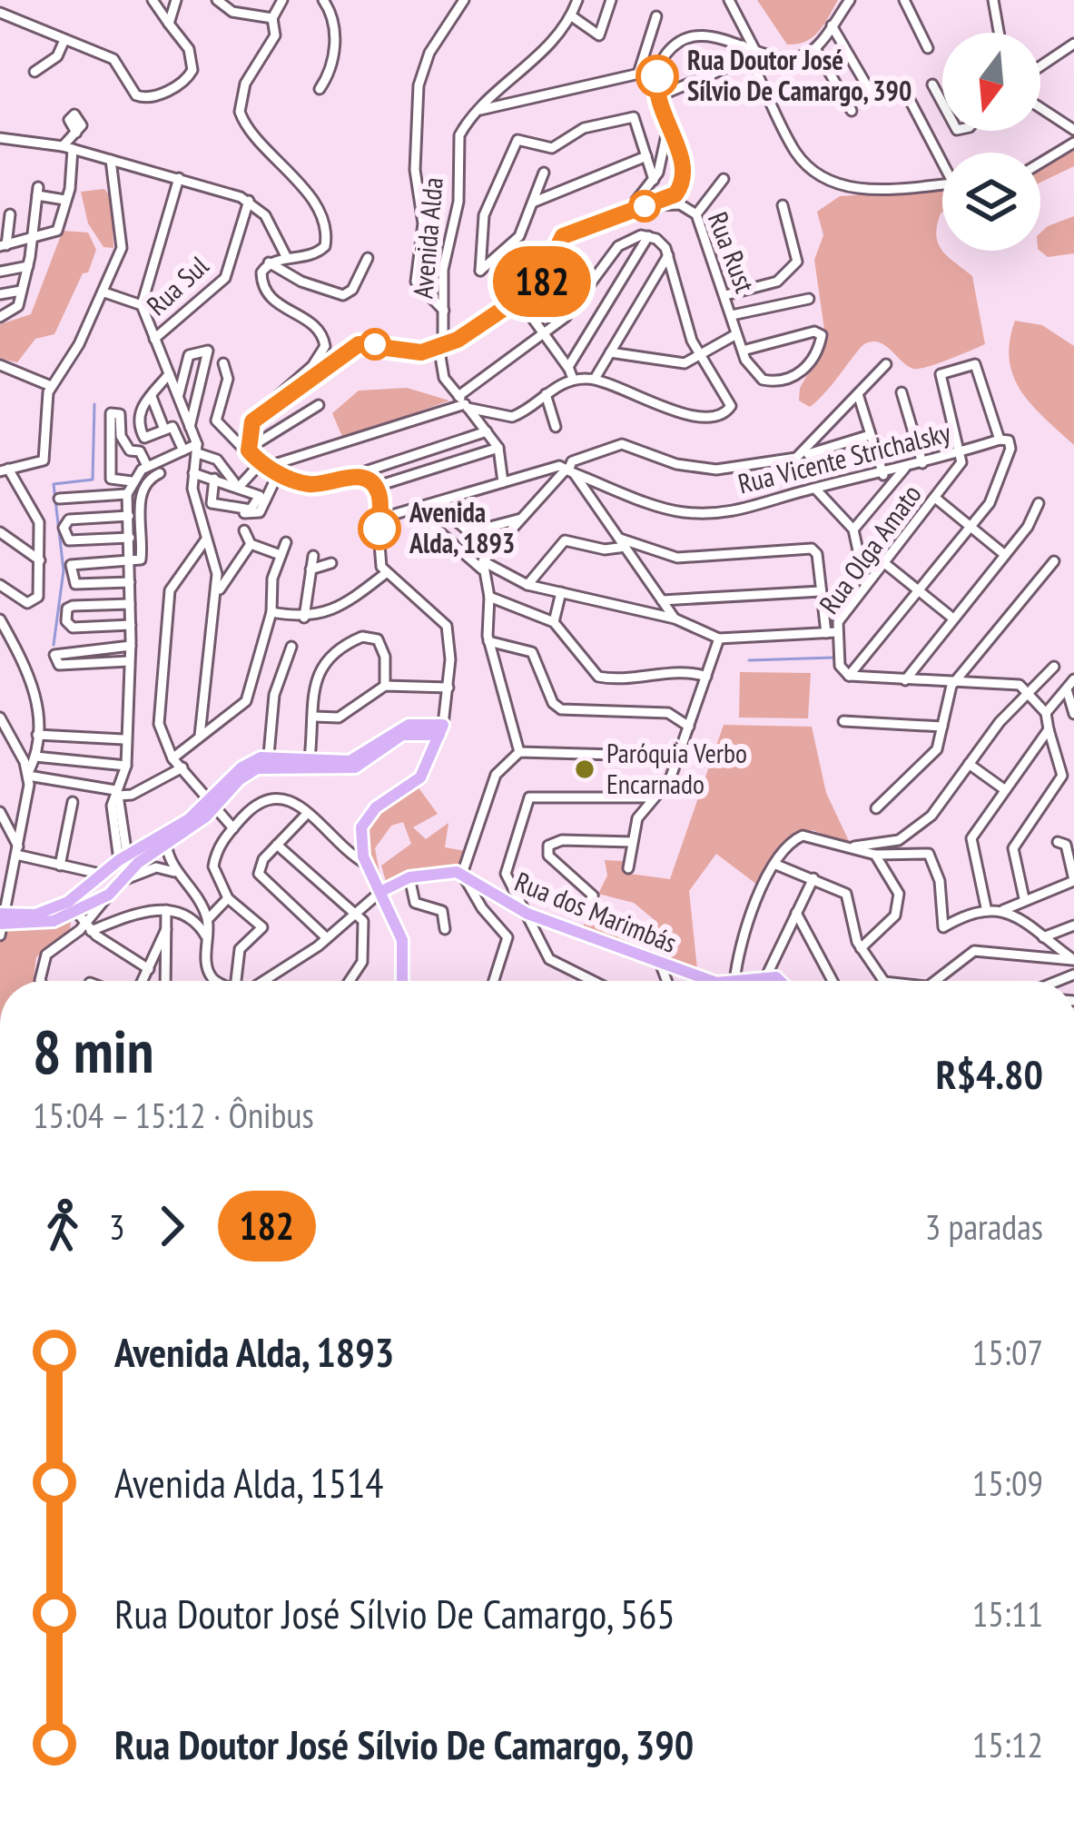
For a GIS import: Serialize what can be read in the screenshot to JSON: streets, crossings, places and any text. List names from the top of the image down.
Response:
{
  "streets": {
    "main road": ["Rua dos Marimbás"],
    "street": [
      "Avenida Alda",
      "Rua Rust",
      "Rua Sul",
      "Rua Vicente Strichalsky",
      "Rua Olga Amato"
    ]
  },
  "crossings": [
    ["Rua Vicente Strichalsky", "Rua Olga Amato"]
  ],
  "places": ["Rua Doutor José Sílvio De Camargo, 390", "Avenida Alda, 1893", "Paróquia Verbo Encarnado"],
  "lines": ["bus line 182"],
  "north": "bottom",
  "page": {
    "on_map": "182",
    "heading": ["8 min", "15:04 – 15:12 · Ônibus", "R$4.80"],
    "legs": ["3", "182", "3 paradas"],
    "list": [
      {
        "name": "Avenida Alda, 1893",
        "value": "15:07"
      },
      {
        "name": "Avenida Alda, 1514",
        "value": "15:09"
      },
      {
        "name": "Rua Doutor José Sílvio De Camargo, 565",
        "value": "15:11"
      },
      {
        "name": "Rua Doutor José Sílvio De Camargo, 390",
        "value": "15:12"
      }
    ]
  }
}
